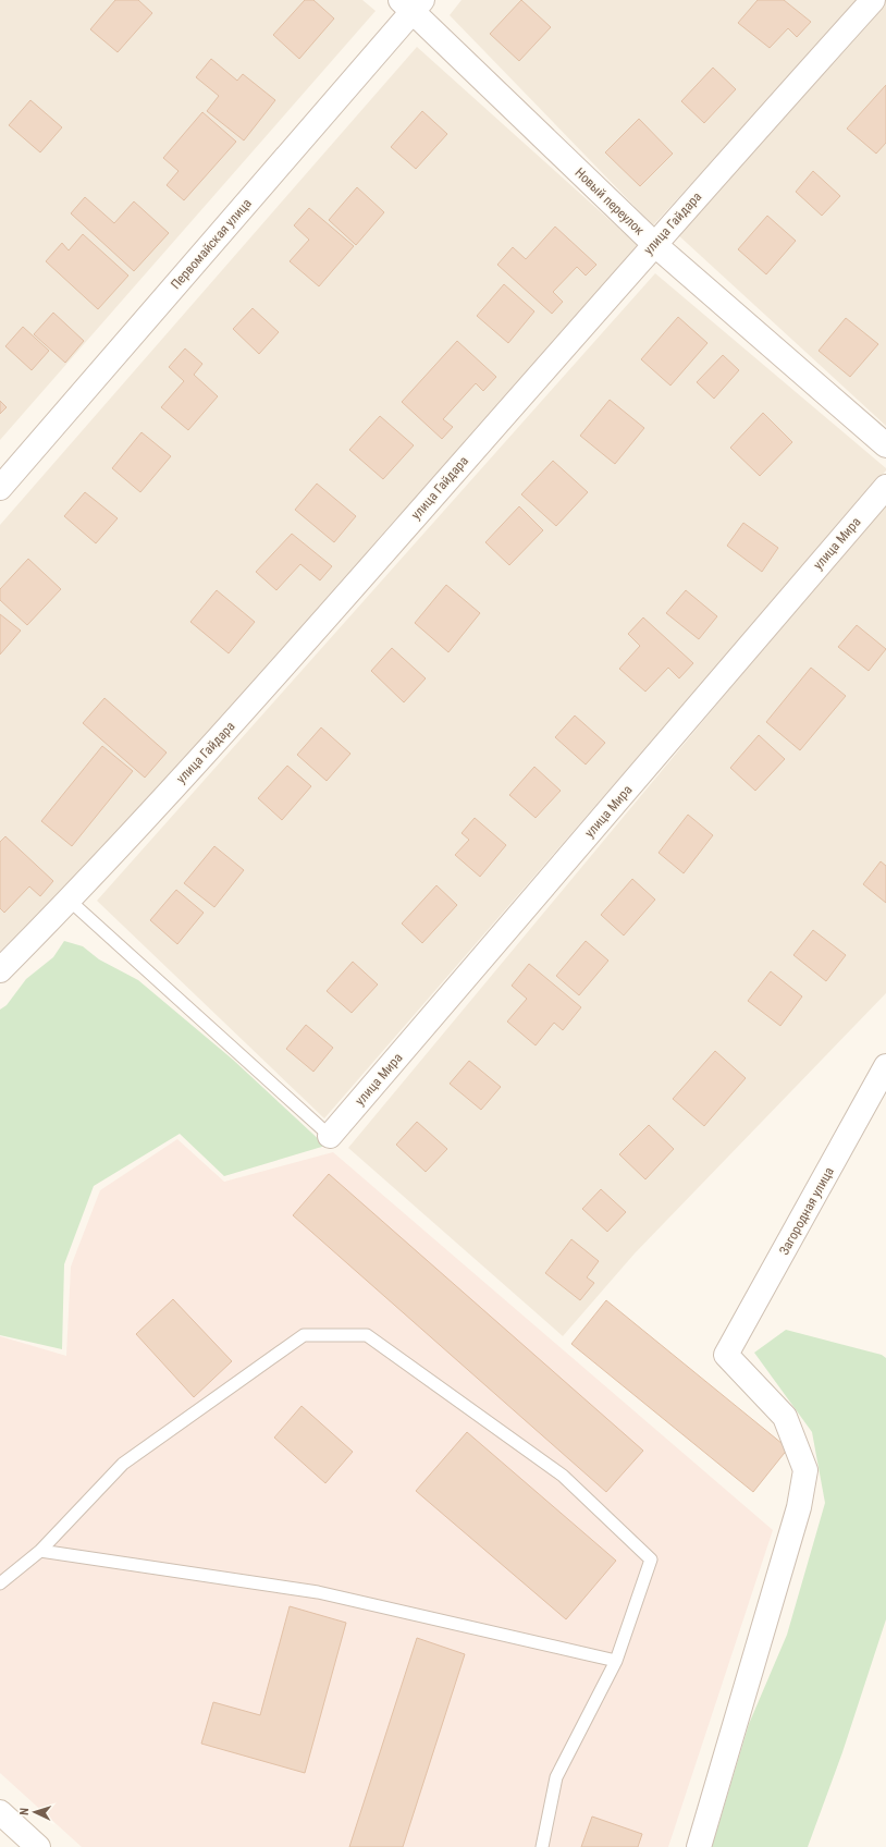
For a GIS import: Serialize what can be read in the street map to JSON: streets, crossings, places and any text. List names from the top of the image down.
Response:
{
  "streets": {
    "street": [
      "Новый переулок",
      "улица Гайдара",
      "Первомайская улица",
      "улица Мира",
      "Загородная улица"
    ]
  },
  "crossings": [
    ["Новый переулок", "улица Гайдара"],
    ["Новый переулок", "Первомайская улица"]
  ],
  "north": "left"
}
